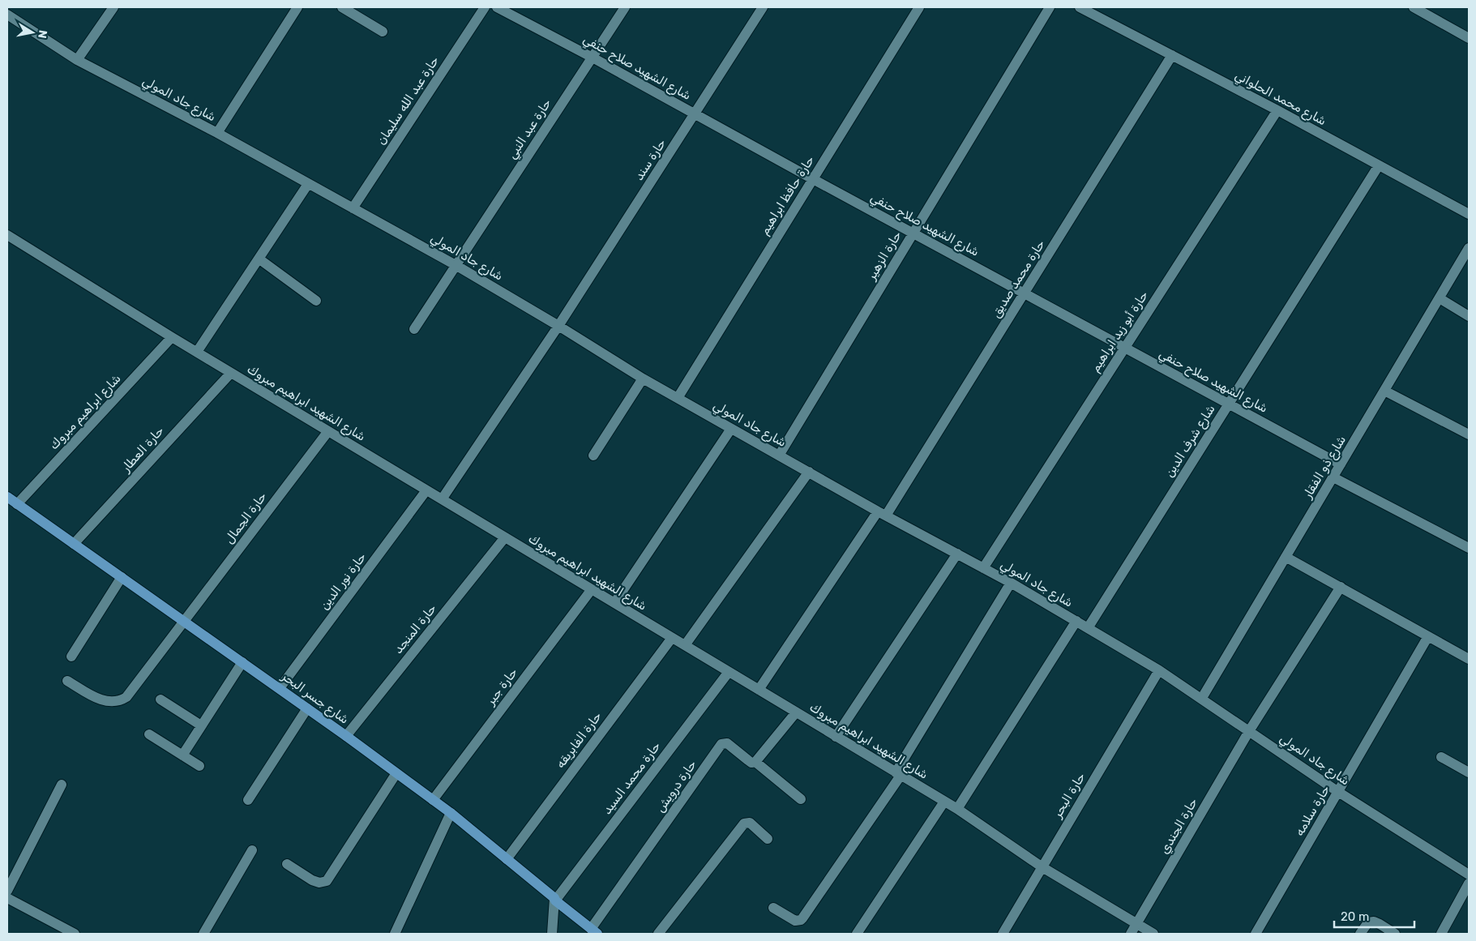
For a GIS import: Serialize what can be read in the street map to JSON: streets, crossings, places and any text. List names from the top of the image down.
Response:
{
  "streets": {
    "main road": ["شارع جسر البحر"],
    "street": [
      "شارع الشهيد صلاح حنفي",
      "شارع محمد الحلواني",
      "شارع جاد المولي",
      "حارة عبد الله سليمان",
      "حارة عبد النبي",
      "حارة سند",
      "حارة حافظ ابراهيم",
      "حارة الزهير",
      "حارة محمد صديق",
      "حارة أبو زيد ابراهيم",
      "شارع الشهيد ابراهيم مبروك",
      "شارع ابراهيم مبروك",
      "شارع شرف الدين",
      "حارة العطار",
      "شارع ذو الفقار",
      "حارة الجمال",
      "حارة نور الدين",
      "حارة المنجد",
      "حارة جبر",
      "حارة الفابريقه",
      "حارة محمد السيد",
      "حارة درويش",
      "حارة البحر",
      "حارة سلامه",
      "حارة الجندي"
    ]
  },
  "crossings": [
    ["شارع الشهيد صلاح حنفي", "حارة عبد النبي"],
    ["شارع الشهيد صلاح حنفي", "حارة سند"],
    ["شارع الشهيد صلاح حنفي", "حارة حافظ ابراهيم"],
    ["شارع الشهيد صلاح حنفي", "حارة الزهير"],
    ["شارع الشهيد صلاح حنفي", "حارة محمد صديق"],
    ["شارع الشهيد صلاح حنفي", "حارة أبو زيد ابراهيم"],
    ["شارع الشهيد صلاح حنفي", "شارع شرف الدين"],
    ["شارع الشهيد صلاح حنفي", "شارع ذو الفقار"],
    ["شارع محمد الحلواني", "حارة محمد صديق"],
    ["شارع محمد الحلواني", "حارة أبو زيد ابراهيم"],
    ["شارع محمد الحلواني", "شارع شرف الدين"],
    ["شارع جاد المولي", "حارة عبد الله سليمان"],
    ["شارع جاد المولي", "حارة عبد النبي"],
    ["شارع جاد المولي", "حارة سند"],
    ["شارع جاد المولي", "حارة حافظ ابراهيم"],
    ["شارع جاد المولي", "حارة الزهير"],
    ["شارع جاد المولي", "حارة محمد صديق"],
    ["شارع جاد المولي", "حارة أبو زيد ابراهيم"],
    ["شارع جاد المولي", "شارع شرف الدين"],
    ["شارع جاد المولي", "شارع ذو الفقار"],
    ["شارع جاد المولي", "حارة البحر"],
    ["شارع جاد المولي", "حارة سلامه"],
    ["شارع جاد المولي", "حارة الجندي"],
    ["حارة سند", "شارع الشهيد ابراهيم مبروك"],
    ["حارة محمد صديق", "شارع الشهيد ابراهيم مبروك"],
    ["شارع الشهيد ابراهيم مبروك", "شارع ابراهيم مبروك"],
    ["شارع الشهيد ابراهيم مبروك", "حارة العطار"],
    ["شارع الشهيد ابراهيم مبروك", "حارة الجمال"],
    ["شارع الشهيد ابراهيم مبروك", "حارة نور الدين"],
    ["شارع الشهيد ابراهيم مبروك", "حارة المنجد"],
    ["شارع الشهيد ابراهيم مبروك", "حارة جبر"],
    ["شارع الشهيد ابراهيم مبروك", "حارة الفابريقه"],
    ["شارع الشهيد ابراهيم مبروك", "حارة محمد السيد"],
    ["شارع الشهيد ابراهيم مبروك", "حارة البحر"],
    ["شارع الشهيد ابراهيم مبروك", "حارة الجندي"],
    ["شارع ابراهيم مبروك", "شارع جسر البحر"],
    ["حارة العطار", "شارع جسر البحر"],
    ["حارة الجمال", "شارع جسر البحر"],
    ["حارة نور الدين", "شارع جسر البحر"],
    ["حارة المنجد", "شارع جسر البحر"],
    ["حارة جبر", "شارع جسر البحر"],
    ["شارع جسر البحر", "حارة الفابريقه"],
    ["شارع جسر البحر", "حارة محمد السيد"],
    ["شارع جسر البحر", "حارة درويش"]
  ],
  "scale_bar": "20 m",
  "north": "right"
}
